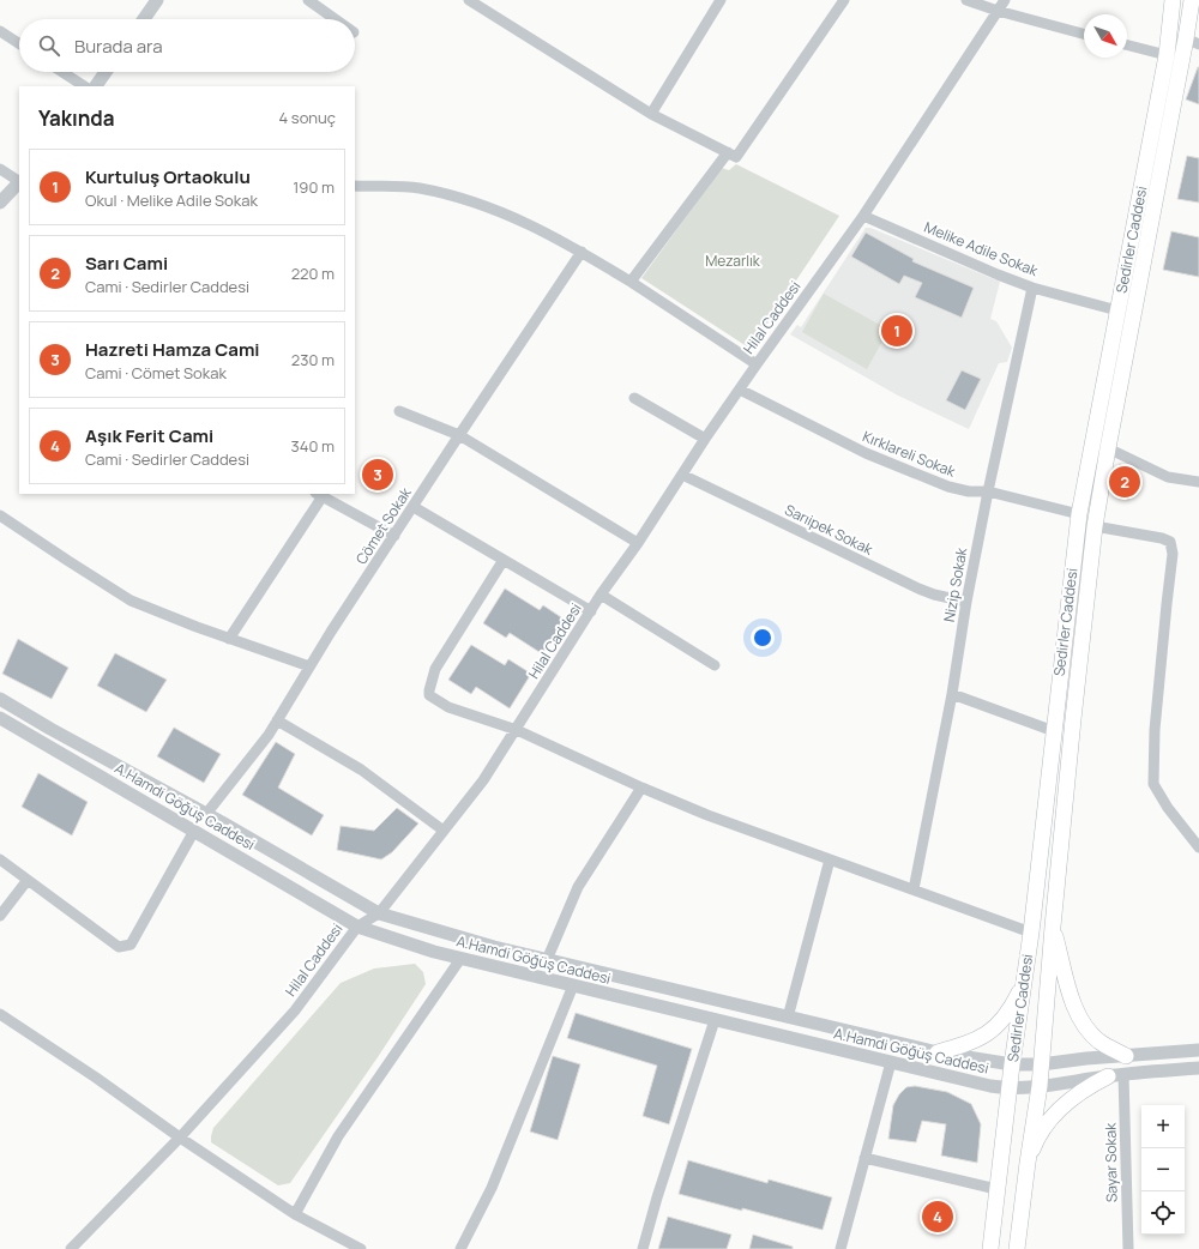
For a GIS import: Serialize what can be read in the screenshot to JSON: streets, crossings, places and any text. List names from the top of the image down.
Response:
{
  "streets": {
    "main road": ["Sedirler Caddesi"],
    "street": [
      "Melike Adile Sokak",
      "Hilal Caddesi",
      "Kırklareli Sokak",
      "Cömet Sokak",
      "Sarıipek Sokak",
      "Nizip Sokak",
      "A.Hamdi Göğüş Caddesi",
      "Sayar Sokak"
    ]
  },
  "crossings": [
    ["Sedirler Caddesi", "Melike Adile Sokak"],
    ["Sedirler Caddesi", "Kırklareli Sokak"],
    ["Sedirler Caddesi", "A.Hamdi Göğüş Caddesi"],
    ["Melike Adile Sokak", "Hilal Caddesi"],
    ["Melike Adile Sokak", "Nizip Sokak"],
    ["Hilal Caddesi", "Kırklareli Sokak"],
    ["Hilal Caddesi", "Sarıipek Sokak"],
    ["Hilal Caddesi", "A.Hamdi Göğüş Caddesi"],
    ["Kırklareli Sokak", "Nizip Sokak"],
    ["Cömet Sokak", "A.Hamdi Göğüş Caddesi"],
    ["Sarıipek Sokak", "Nizip Sokak"],
    ["A.Hamdi Göğüş Caddesi", "Sayar Sokak"]
  ],
  "parks": ["Mezarlık"],
  "north": "bottom right",
  "page": {
    "search": "Burada ara",
    "heading": ["Yakında", "4 sonuç"],
    "list": [
      {
        "mark": "1",
        "name": "Kurtuluş Ortaokulu",
        "note": "Okul · Melike Adile Sokak",
        "value": "190 m"
      },
      {
        "mark": "2",
        "name": "Sarı Cami",
        "note": "Cami · Sedirler Caddesi",
        "value": "220 m"
      },
      {
        "mark": "3",
        "name": "Hazreti Hamza Cami",
        "note": "Cami · Cömet Sokak",
        "value": "230 m"
      },
      {
        "mark": "4",
        "name": "Aşık Ferit Cami",
        "note": "Cami · Sedirler Caddesi",
        "value": "340 m"
      }
    ],
    "pins": [
      "1",
      "3",
      "2",
      "4"
    ],
    "map_buttons": ["+", "−"]
  }
}
